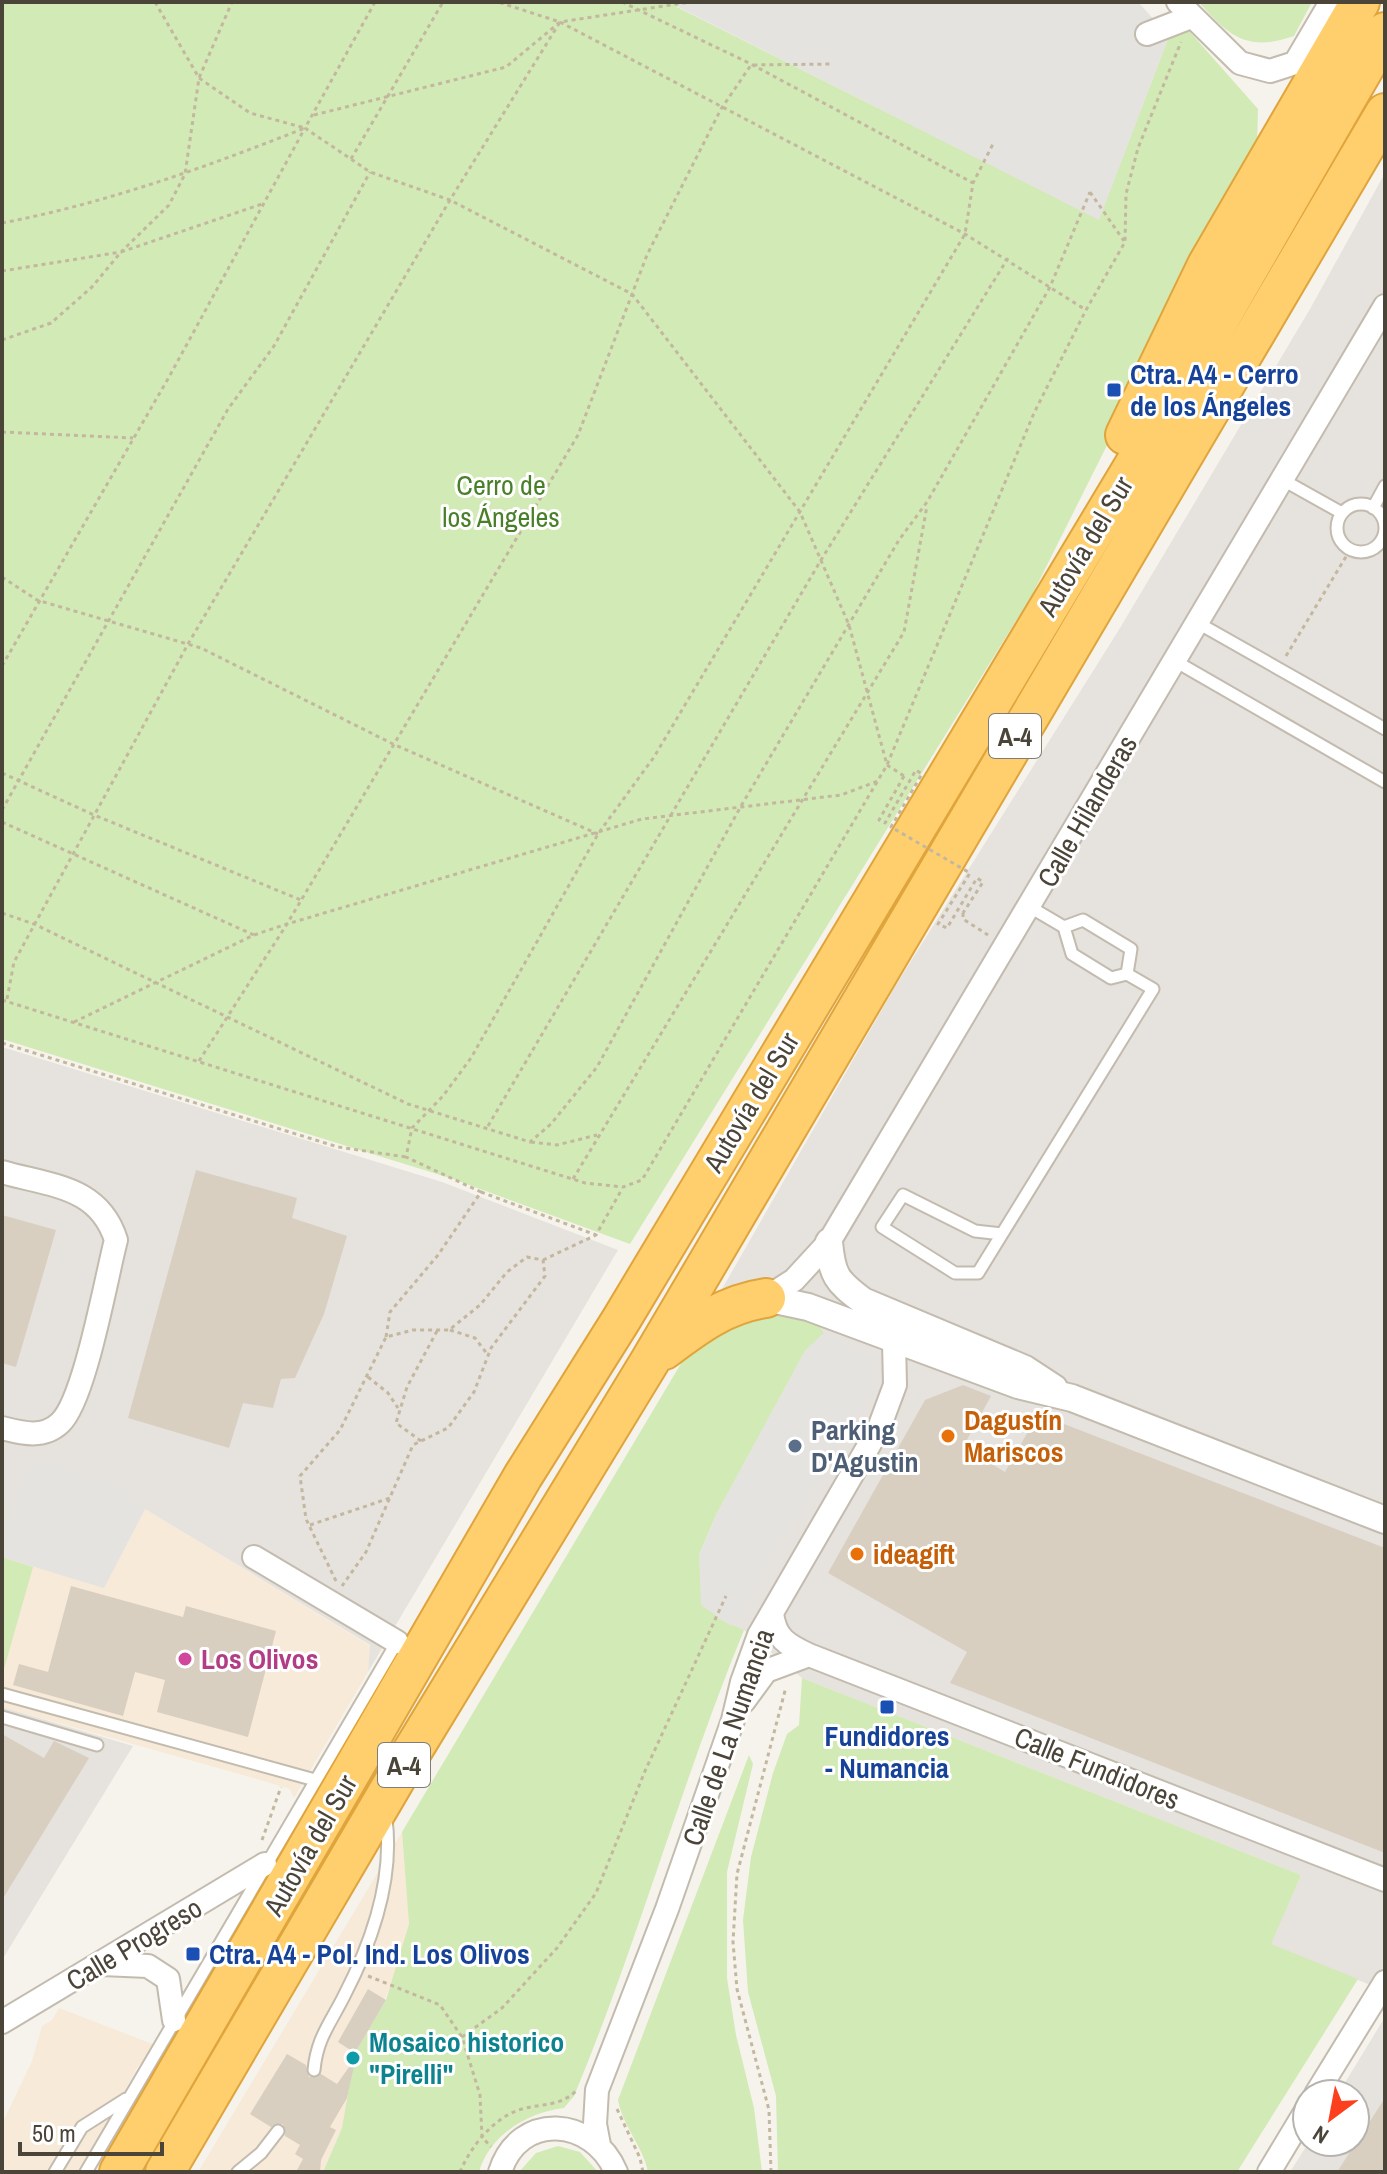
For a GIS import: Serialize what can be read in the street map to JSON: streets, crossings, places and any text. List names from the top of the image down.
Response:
{
  "streets": {
    "highway": ["Autovía del Sur", "A-4"],
    "street": [
      "Calle Hilanderas",
      "Calle de La Numancia",
      "Calle Fundidores",
      "Calle Progreso"
    ]
  },
  "crossings": [
    ["Calle de La Numancia", "Calle Fundidores"]
  ],
  "parks": ["Cerro de los Ángeles"],
  "places": {
    "transit": ["Ctra. A4 - Cerro de los Ángeles", "Fundidores - Numancia", "Ctra. A4 - Pol. Ind. Los Olivos"],
    "other": [
      "Dagustín Mariscos",
      "Parking D'Agustin",
      "ideagift",
      "Los Olivos",
      "Mosaico historico \"Pirelli\""
    ]
  },
  "scale_bar": "50 m",
  "north": "bottom left"
}
